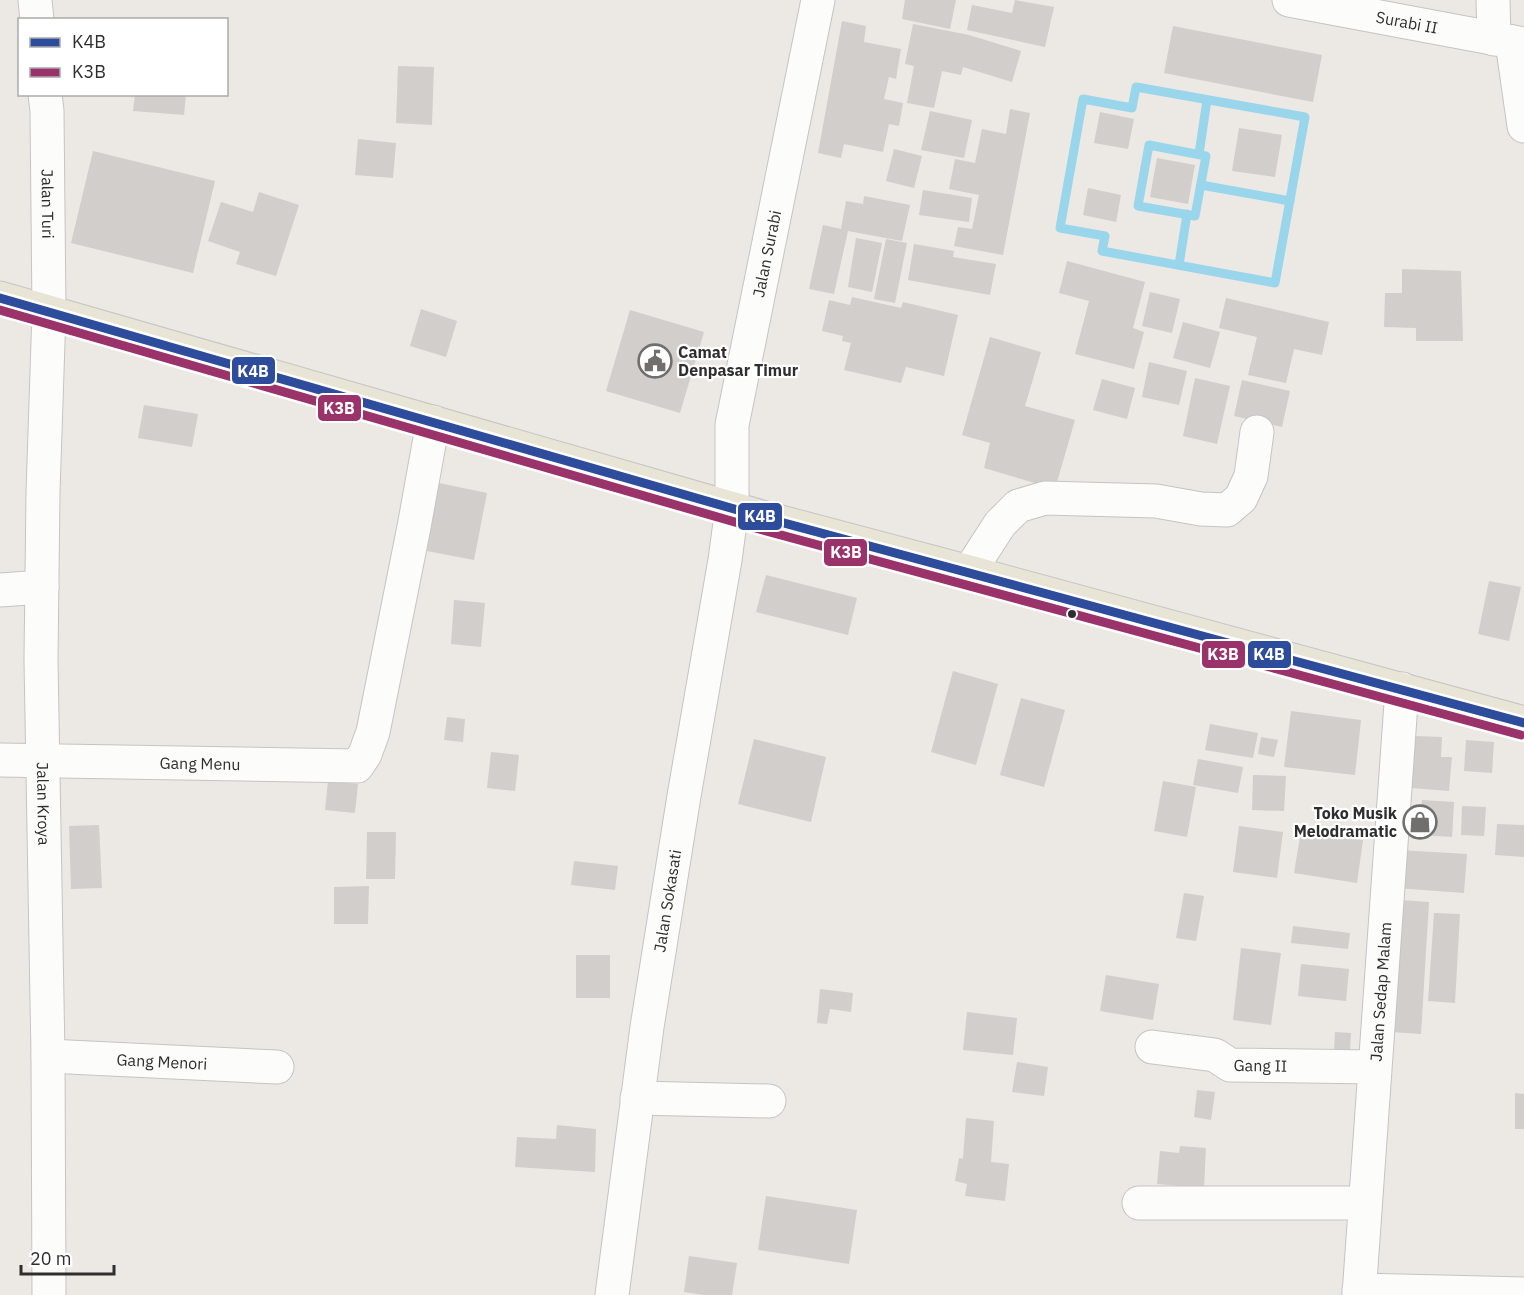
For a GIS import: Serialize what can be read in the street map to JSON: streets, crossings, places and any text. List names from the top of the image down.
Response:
{
  "streets": {
    "street": [
      "Surabi II",
      "Jalan Turi",
      "Jalan Surabi",
      "Gang Menu",
      "Jalan Kroya",
      "Jalan Sokasati",
      "Jalan Sedap Malam",
      "Gang Menori",
      "Gang II"
    ]
  },
  "crossings": [
    ["Jalan Turi", "Jalan Kroya"],
    ["Jalan Surabi", "Jalan Sokasati"],
    ["Gang Menu", "Jalan Kroya"],
    ["Jalan Kroya", "Gang Menori"],
    ["Jalan Sedap Malam", "Gang II"]
  ],
  "places": {
    "public building": ["Camat Denpasar Timur"],
    "shop": ["Toko Musik Melodramatic"]
  },
  "lines": ["transit line K4B", "transit line K3B"],
  "legend": ["K4B", "K3B"],
  "scale_bar": "20 m"
}
